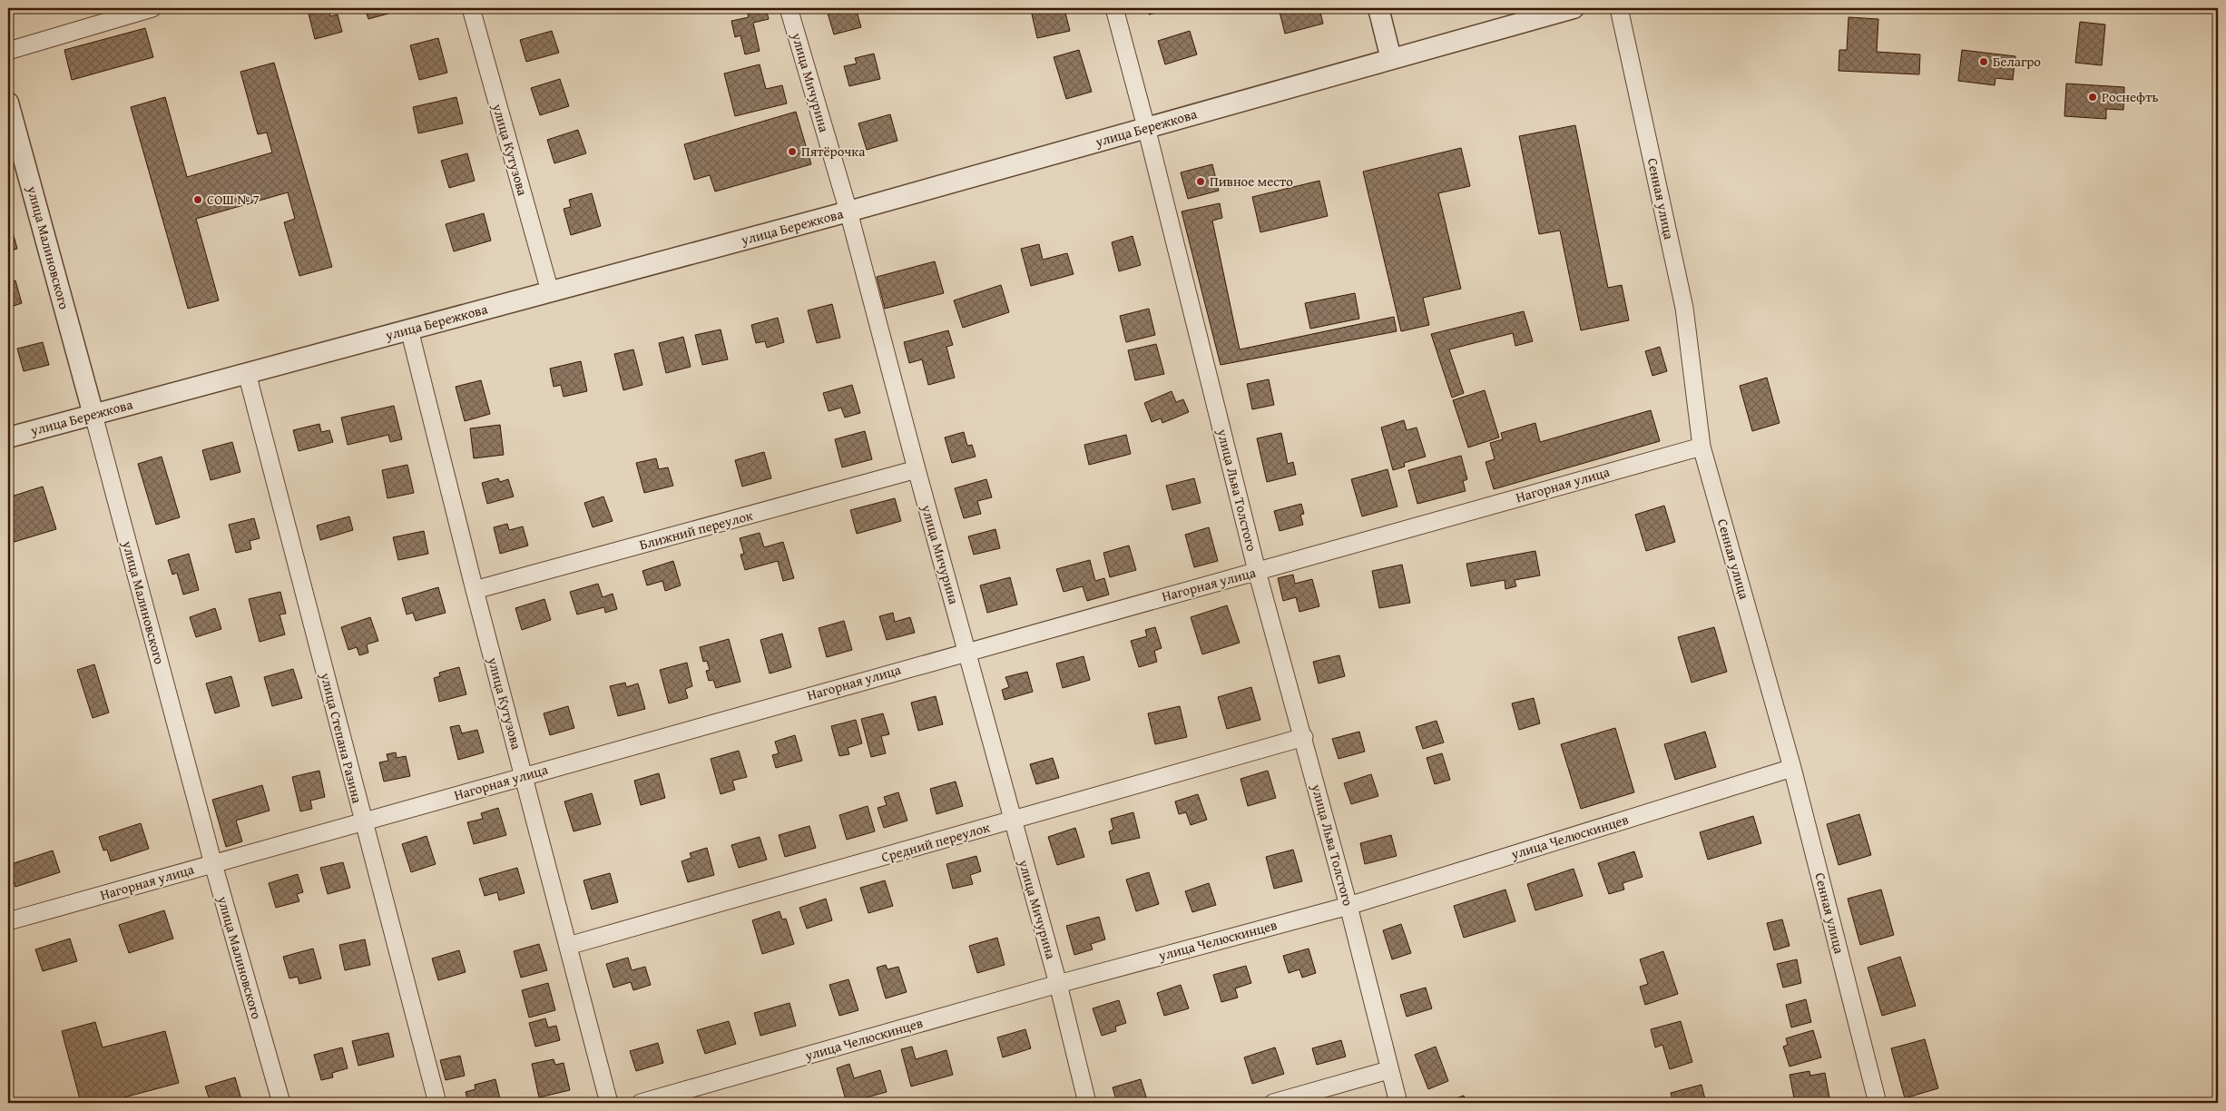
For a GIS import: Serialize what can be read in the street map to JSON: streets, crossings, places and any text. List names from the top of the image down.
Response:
{
  "streets": {
    "street": [
      "улица Мичурина",
      "улица Бережкова",
      "улица Кутузова",
      "Сенная улица",
      "улица Малиновского",
      "Нагорная улица",
      "улица Льва Толстого",
      "Ближний переулок",
      "улица Степана Разина",
      "улица Челюскинцев",
      "Средний переулок"
    ]
  },
  "crossings": [
    ["улица Мичурина", "улица Бережкова"],
    ["улица Мичурина", "Нагорная улица"],
    ["улица Мичурина", "Ближний переулок"],
    ["улица Мичурина", "улица Челюскинцев"],
    ["улица Мичурина", "Средний переулок"],
    ["улица Бережкова", "улица Кутузова"],
    ["улица Бережкова", "улица Малиновского"],
    ["улица Бережкова", "улица Льва Толстого"],
    ["улица Бережкова", "улица Степана Разина"],
    ["улица Кутузова", "Нагорная улица"],
    ["улица Кутузова", "Ближний переулок"],
    ["улица Кутузова", "Средний переулок"],
    ["Сенная улица", "Нагорная улица"],
    ["Сенная улица", "улица Челюскинцев"],
    ["улица Малиновского", "Нагорная улица"],
    ["Нагорная улица", "улица Льва Толстого"],
    ["Нагорная улица", "улица Степана Разина"],
    ["улица Льва Толстого", "улица Челюскинцев"],
    ["улица Льва Толстого", "Средний переулок"]
  ],
  "places": [
    "Белагро",
    "Роснефть",
    "Пятёрочка",
    "Пивное место",
    "СОШ № 7"
  ]
}
